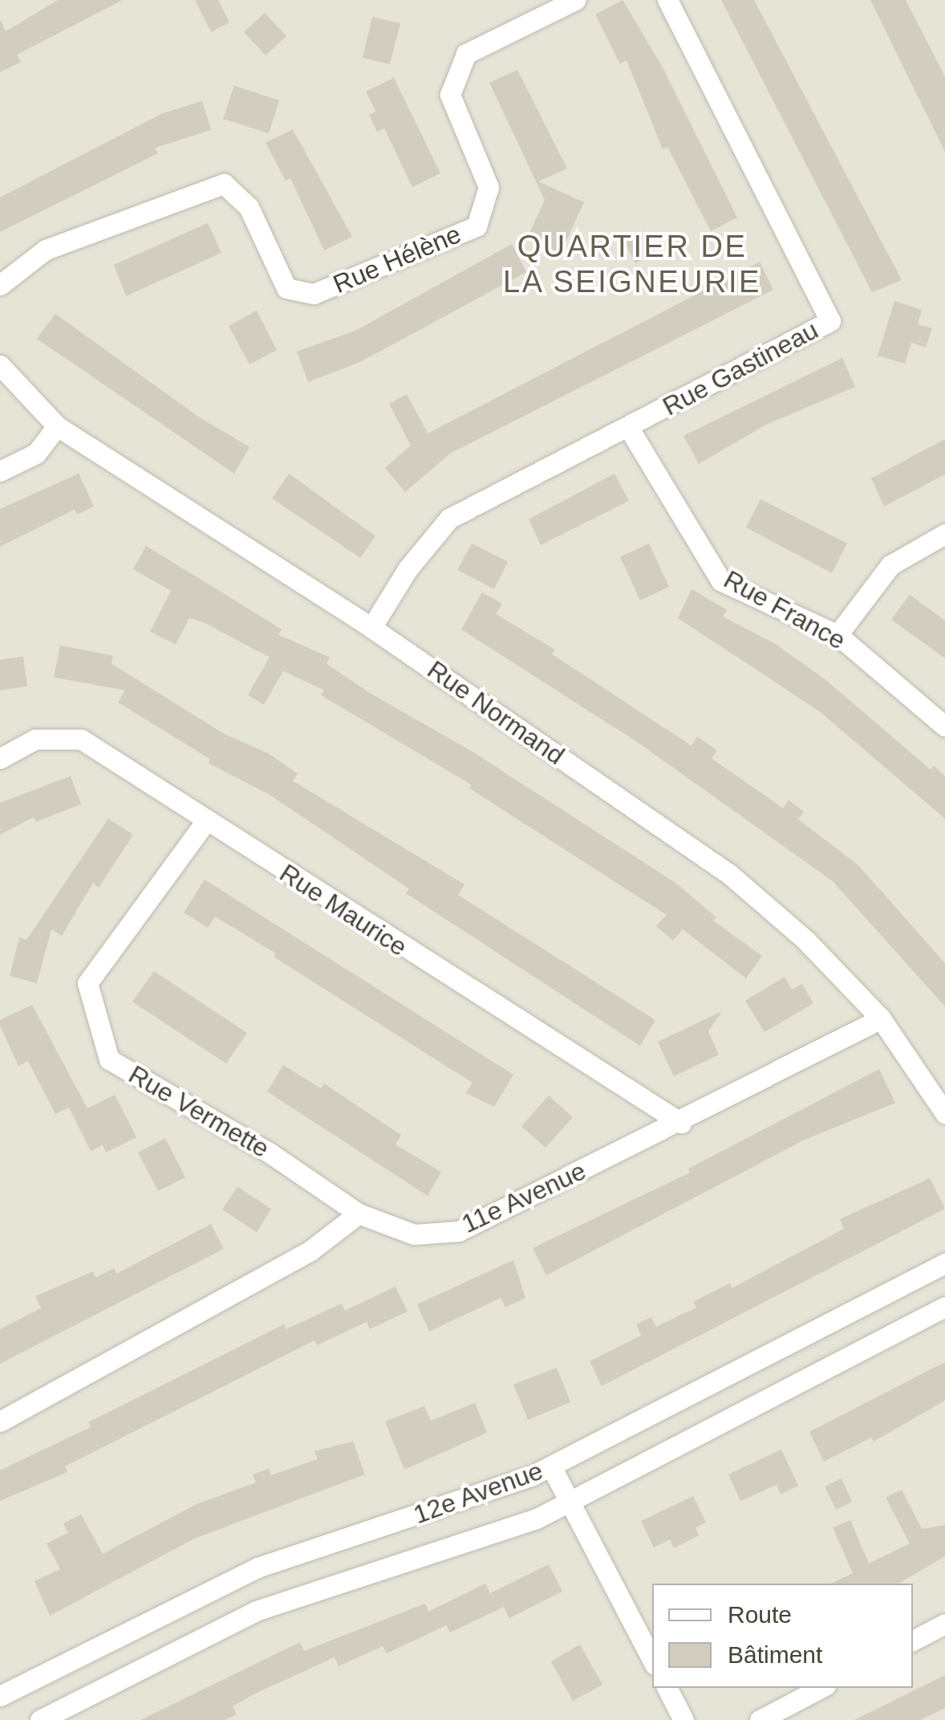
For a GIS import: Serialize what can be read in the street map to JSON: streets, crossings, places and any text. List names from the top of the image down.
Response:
{
  "streets": {
    "street": [
      "Rue Hélène",
      "Rue Gastineau",
      "Rue France",
      "Rue Normand",
      "Rue Maurice",
      "Rue Vermette",
      "11e Avenue",
      "12e Avenue"
    ]
  },
  "crossings": [
    ["Rue Gastineau", "Rue France"],
    ["Rue Gastineau", "Rue Normand"],
    ["Rue Normand", "11e Avenue"],
    ["Rue Maurice", "Rue Vermette"],
    ["Rue Maurice", "11e Avenue"],
    ["Rue Vermette", "11e Avenue"]
  ],
  "districts": ["QUARTIER DE LA SEIGNEURIE"],
  "legend": ["Route", "Bâtiment"]
}
